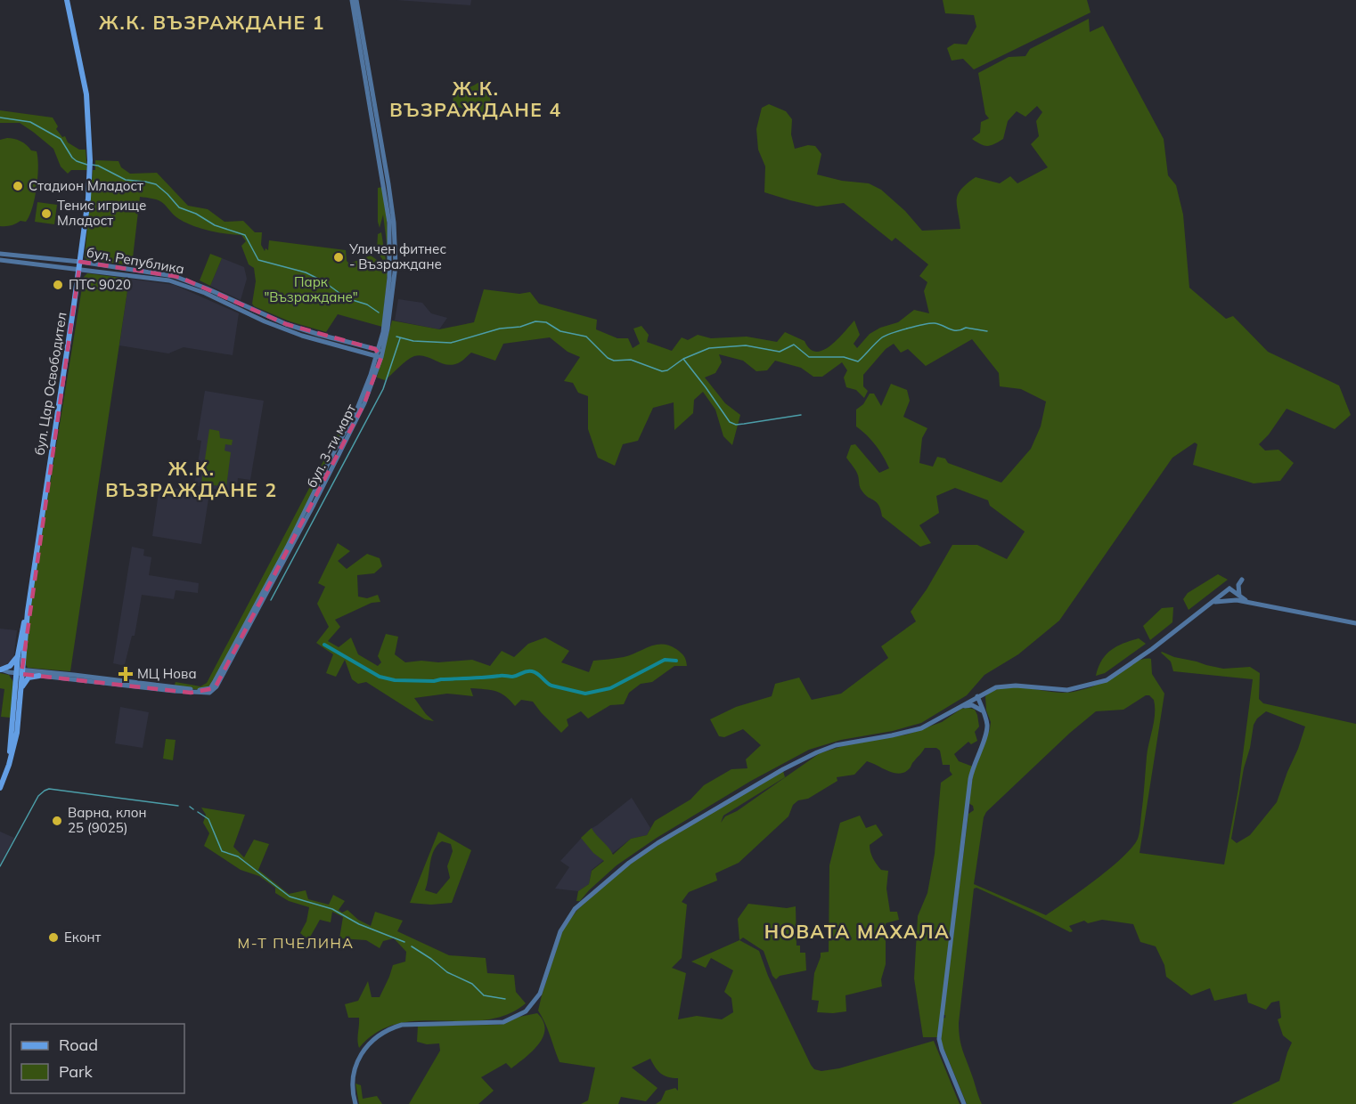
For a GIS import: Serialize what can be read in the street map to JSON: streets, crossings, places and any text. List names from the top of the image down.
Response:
{
  "streets": {
    "main road": ["бул. Цар Освободител"],
    "street": ["бул. Република", "бул. 3-ти март"]
  },
  "crossings": [
    ["бул. Република", "бул. Цар Освободител"],
    ["бул. Република", "бул. 3-ти март"],
    ["бул. Цар Освободител", "бул. 3-ти март"]
  ],
  "districts": [
    "Ж.К. ВЪЗРАЖДАНЕ 1",
    "Ж.К. ВЪЗРАЖДАНЕ 4",
    "Ж.К. ВЪЗРАЖДАНЕ 2",
    "НОВАТА МАХАЛА",
    "М-Т ПЧЕЛИНА"
  ],
  "parks": ["Парк \"Възраждане\""],
  "places": {
    "other": [
      "Стадион Младост",
      "Тенис игрище Младост",
      "Уличен фитнес - Възраждане",
      "ПТС 9020",
      "Варна, клон 25 (9025)",
      "Еконт"
    ],
    "health": ["МЦ Нова"]
  },
  "legend": ["Road", "Park"]
}
